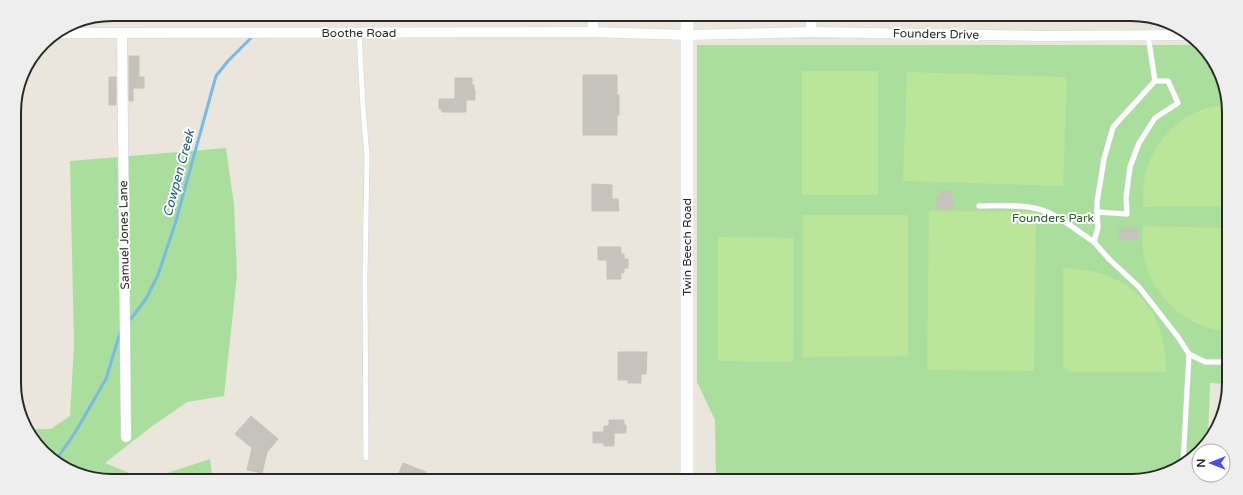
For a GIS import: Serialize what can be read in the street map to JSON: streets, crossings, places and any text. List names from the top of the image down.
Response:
{
  "streets": {
    "street": [
      "Boothe Road",
      "Founders Drive",
      "Samuel Jones Lane",
      "Twin Beech Road"
    ]
  },
  "crossings": [
    ["Boothe Road", "Founders Drive"],
    ["Boothe Road", "Samuel Jones Lane"],
    ["Boothe Road", "Twin Beech Road"],
    ["Founders Drive", "Twin Beech Road"]
  ],
  "water": ["Cowpen Creek"],
  "parks": ["Founders Park"],
  "north": "left"
}
